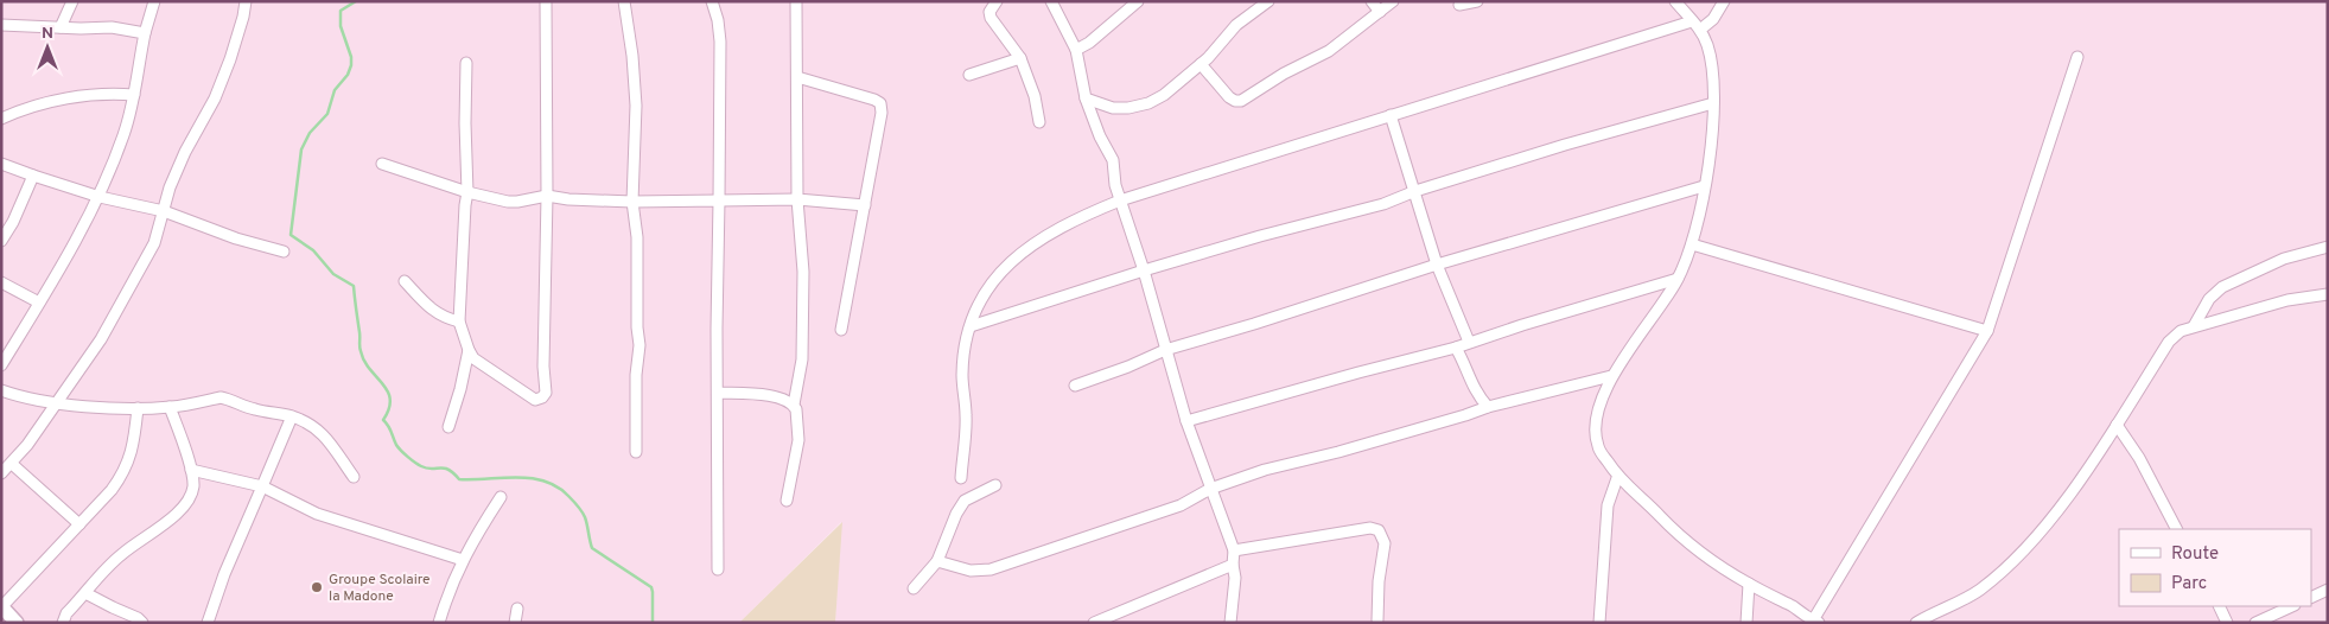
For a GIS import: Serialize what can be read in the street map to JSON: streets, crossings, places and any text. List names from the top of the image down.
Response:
{
  "places": ["Groupe Scolaire la Madone"],
  "legend": ["Route", "Parc"],
  "north": "top"
}
